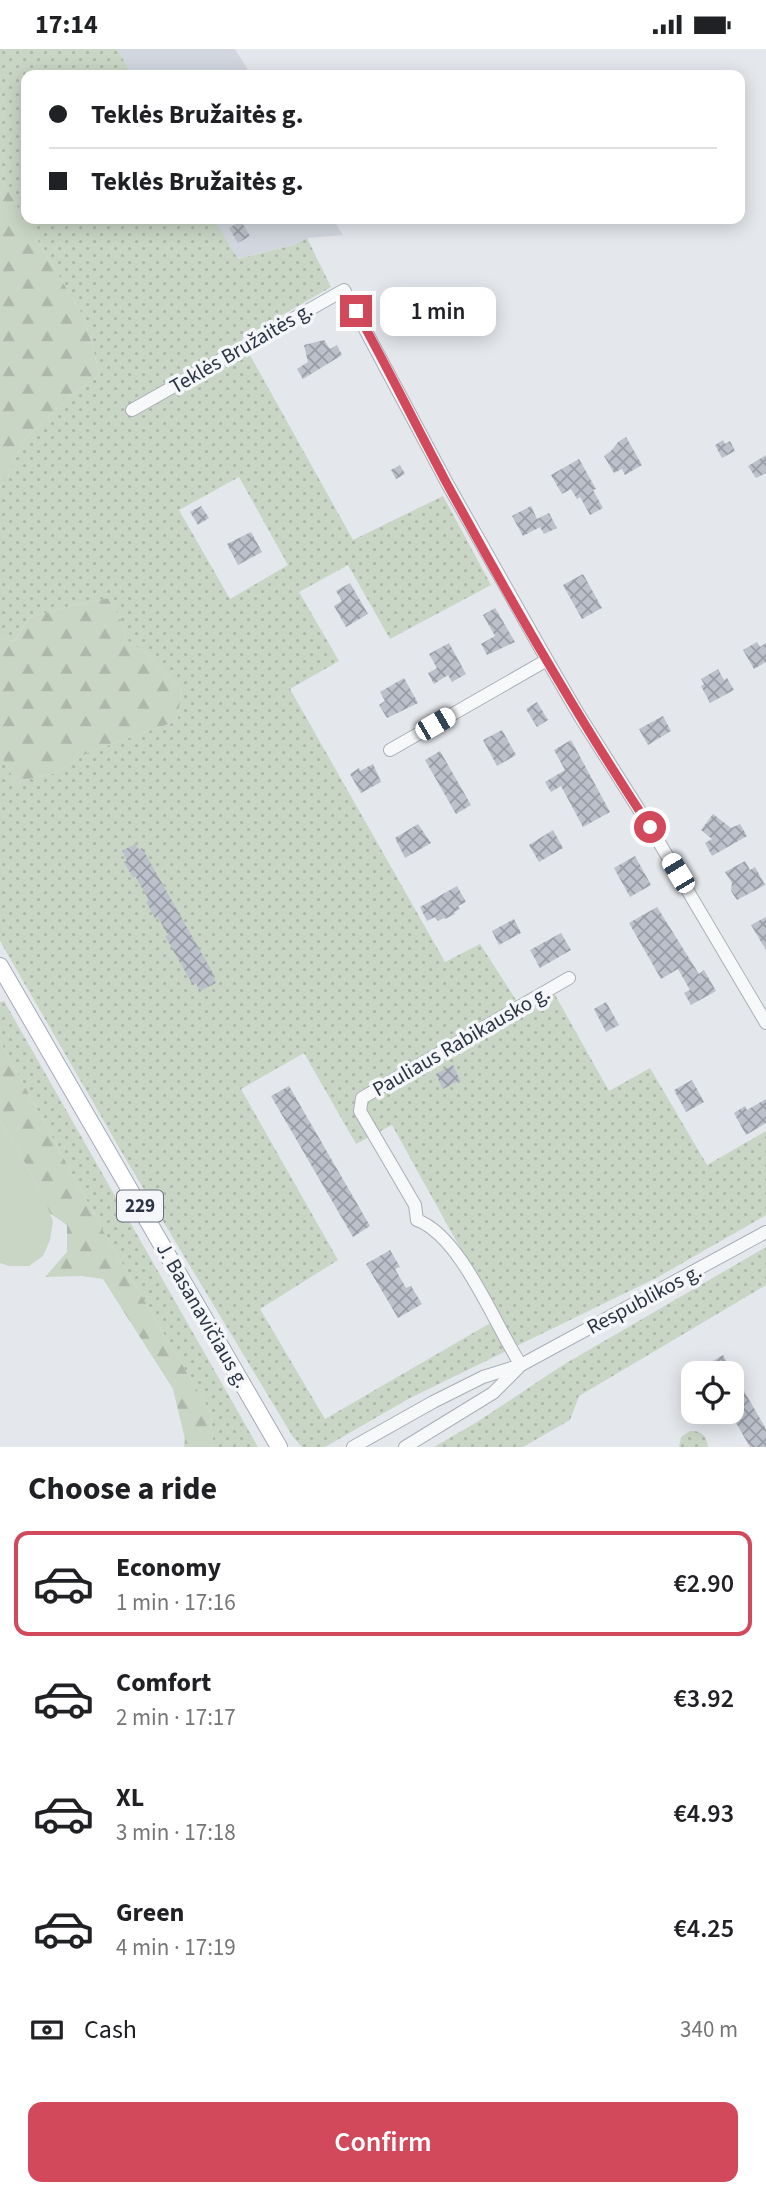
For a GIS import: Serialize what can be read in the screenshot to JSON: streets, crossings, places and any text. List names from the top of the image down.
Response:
{
  "streets": {
    "main road": ["229", "J. Basanavičiaus g."],
    "street": ["Teklės Bružaitės g.", "Pauliaus Rabikausko g.", "Respublikos g."]
  },
  "crossings": [
    ["Pauliaus Rabikausko g.", "Respublikos g."]
  ],
  "page": {
    "status": "17:14",
    "banner": ["Teklės Bružaitės g.", "Teklės Bružaitės g."],
    "bubble": "1 min",
    "heading": "Choose a ride",
    "list": [
      {
        "name": "Economy",
        "note": "1 min · 17:16",
        "value": "€2.90"
      },
      {
        "name": "Comfort",
        "note": "2 min · 17:17",
        "value": "€3.92"
      },
      {
        "name": "XL",
        "note": "3 min · 17:18",
        "value": "€4.93"
      },
      {
        "name": "Green",
        "note": "4 min · 17:19",
        "value": "€4.25"
      }
    ],
    "pay": ["Cash", "340 m"],
    "buttons": "Confirm"
  }
}
